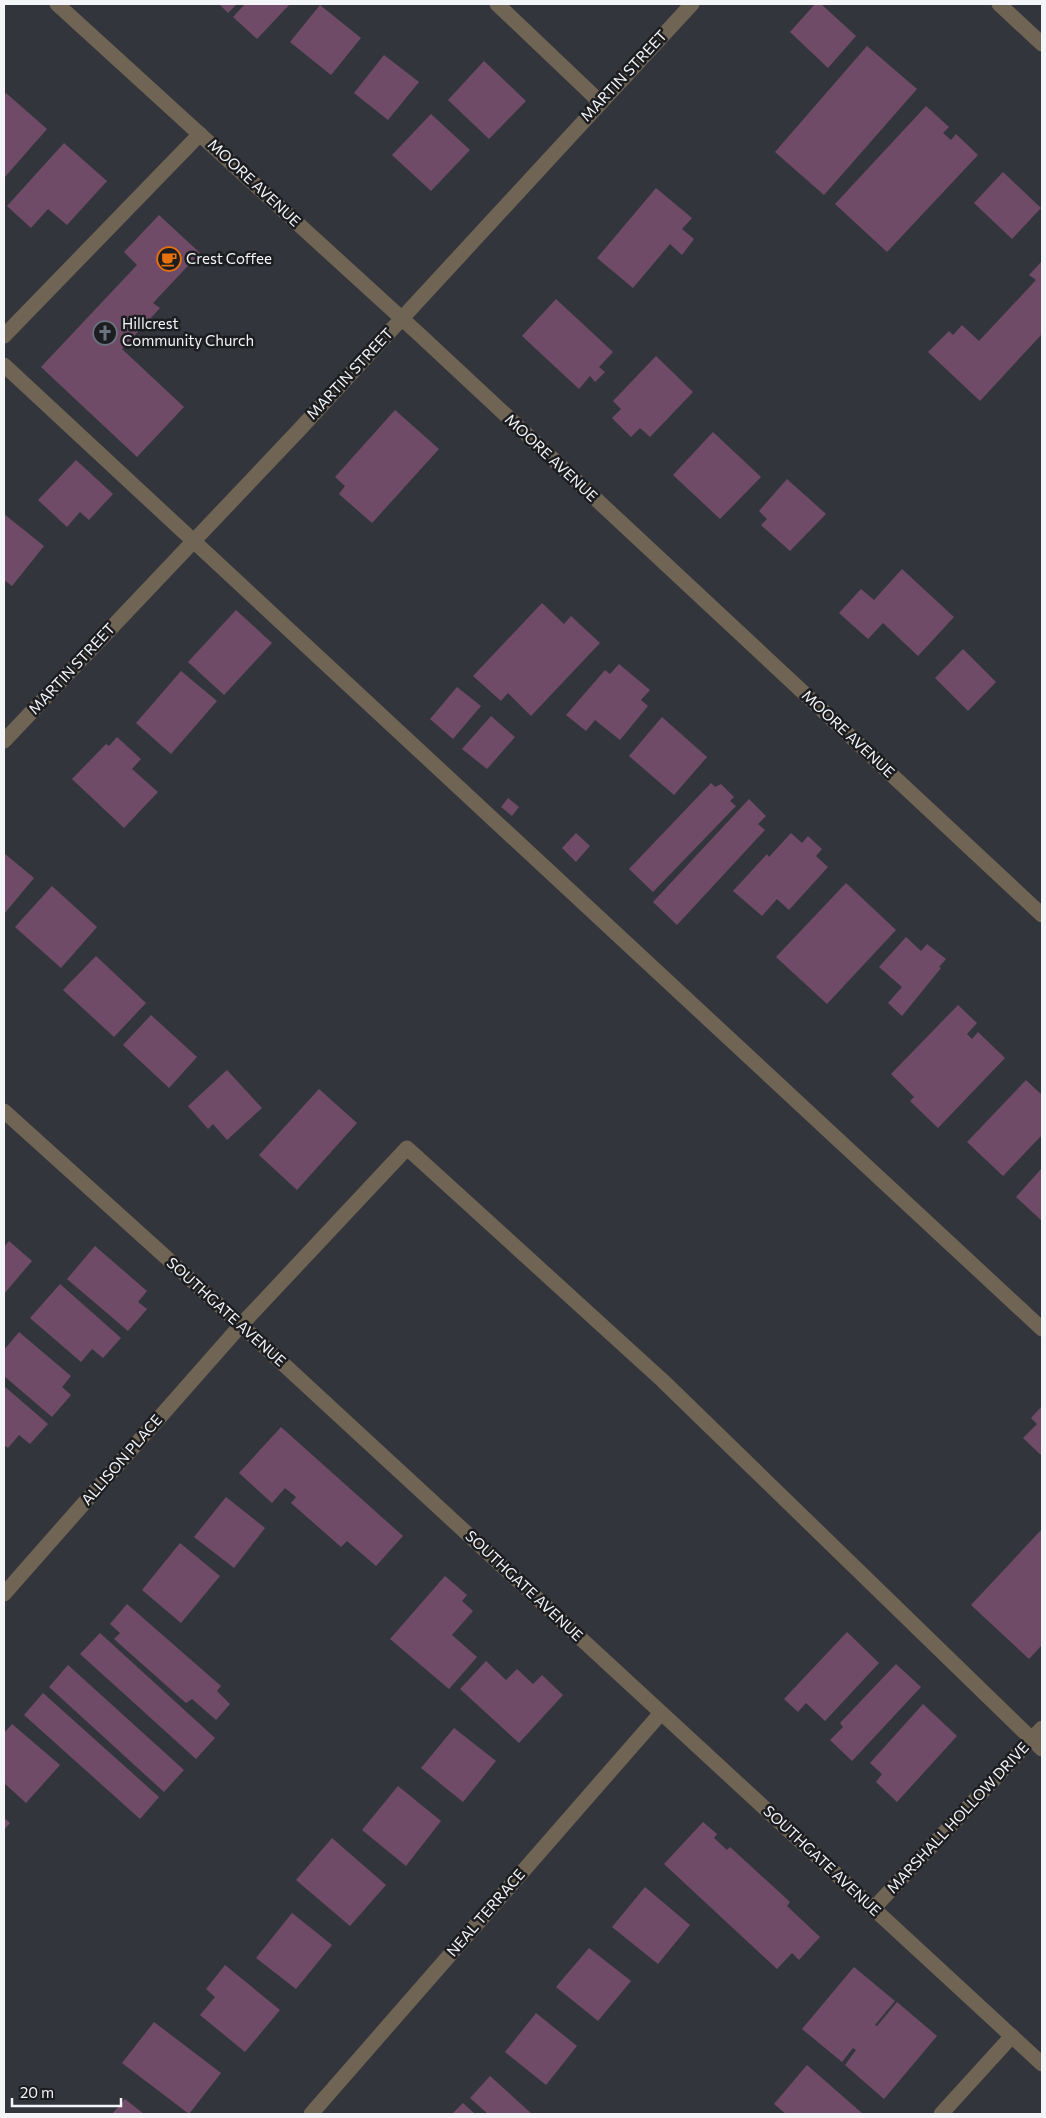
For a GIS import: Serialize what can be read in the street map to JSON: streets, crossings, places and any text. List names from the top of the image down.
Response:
{
  "streets": {
    "street": [
      "MARTIN STREET",
      "MOORE AVENUE",
      "SOUTHGATE AVENUE",
      "ALLISON PLACE",
      "MARSHALL HOLLOW DRIVE",
      "NEAL TERRACE"
    ]
  },
  "crossings": [
    ["MARTIN STREET", "MOORE AVENUE"],
    ["SOUTHGATE AVENUE", "ALLISON PLACE"],
    ["SOUTHGATE AVENUE", "MARSHALL HOLLOW DRIVE"],
    ["SOUTHGATE AVENUE", "NEAL TERRACE"],
    ["ALLISON PLACE", "MARSHALL HOLLOW DRIVE"]
  ],
  "places": {
    "cafe": ["Crest Coffee"],
    "church": ["Hillcrest Community Church"]
  },
  "scale_bar": "20 m"
}
